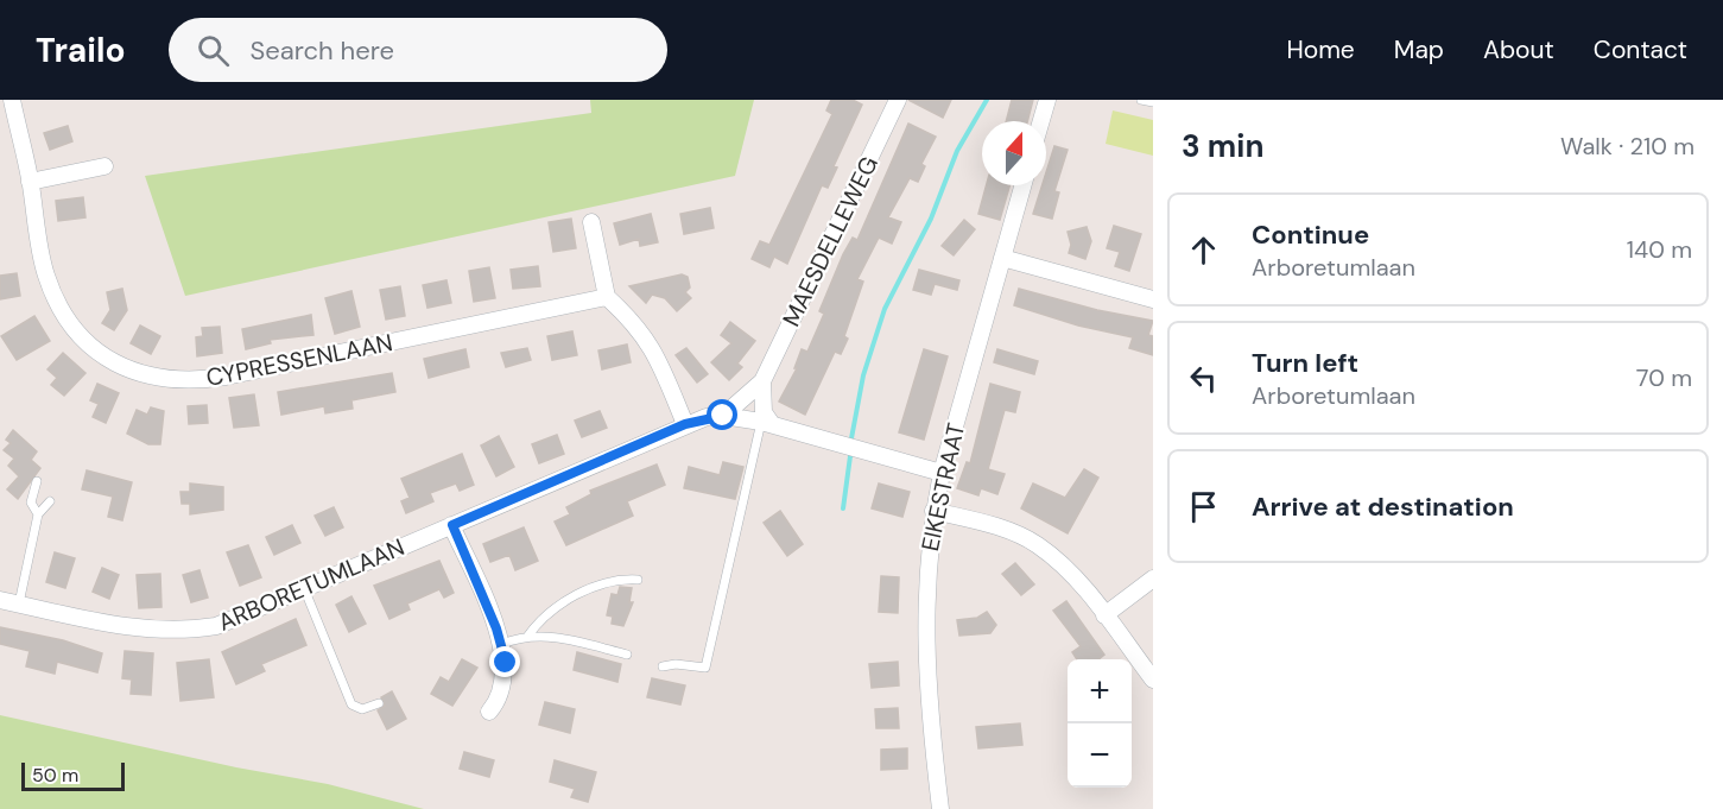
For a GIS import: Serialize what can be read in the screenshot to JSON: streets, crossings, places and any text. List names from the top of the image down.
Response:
{
  "streets": {
    "street": [
      "MAESDELLEWEG",
      "CYPRESSENLAAN",
      "EIKESTRAAT",
      "ARBORETUMLAAN"
    ]
  },
  "crossings": [
    ["MAESDELLEWEG", "ARBORETUMLAAN"],
    ["EIKESTRAAT", "ARBORETUMLAAN"]
  ],
  "scale_bar": "50 m",
  "north": "top",
  "page": {
    "header": "Trailo",
    "search": "Search here",
    "nav": [
      "Home",
      "Map",
      "About",
      "Contact"
    ],
    "heading": ["3 min", "Walk · 210 m"],
    "list": [
      ["Continue", "Arboretumlaan", "140 m"],
      ["Turn left", "Arboretumlaan", "70 m"],
      "Arrive at destination"
    ],
    "map_buttons": ["+", "−"],
    "scale": "50 m"
  }
}
